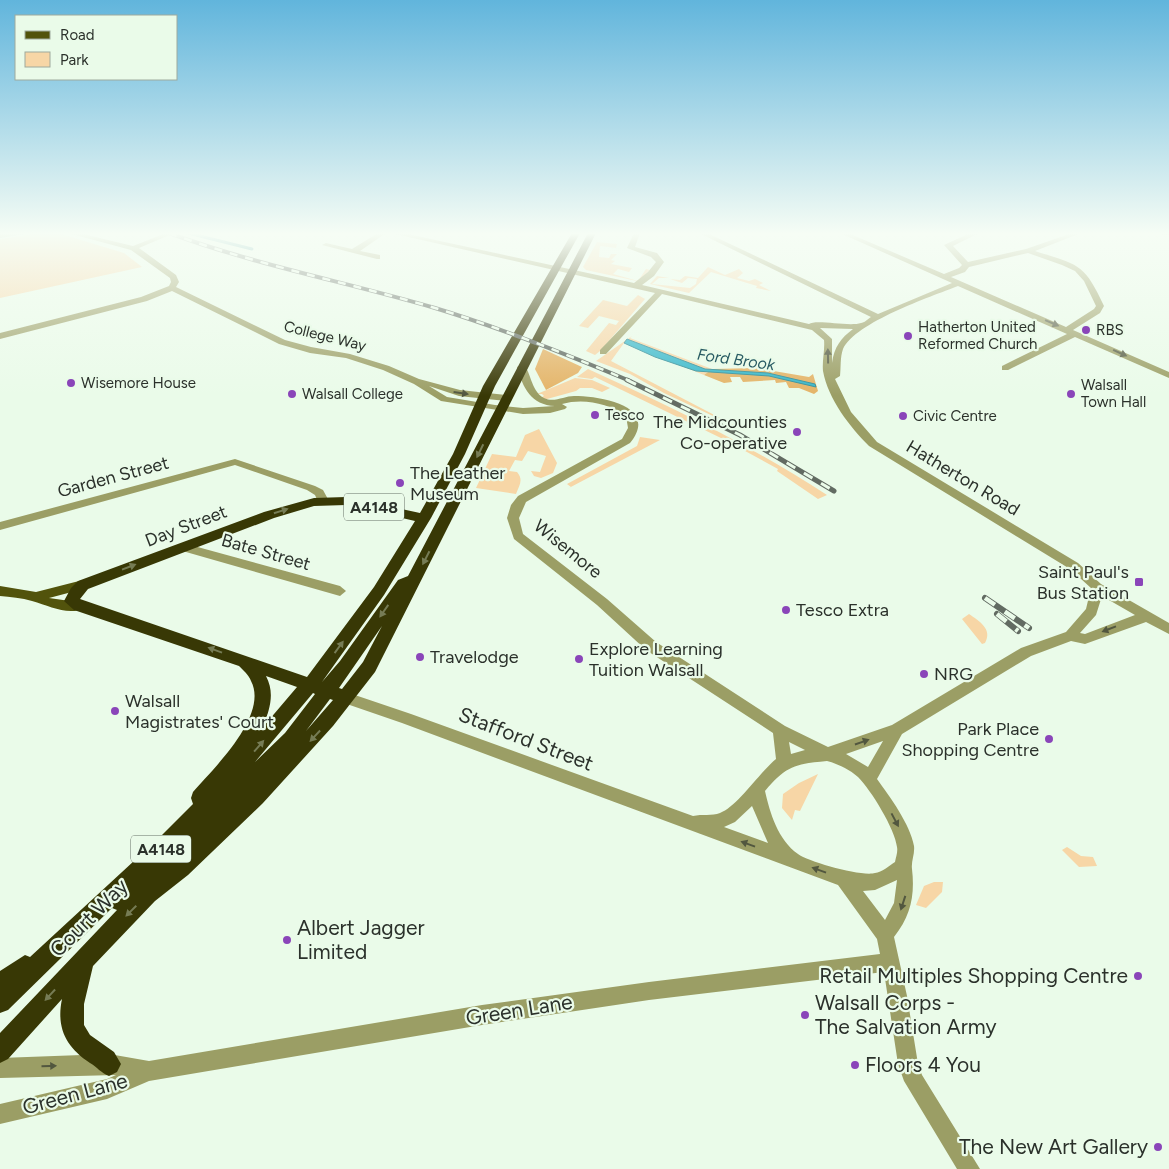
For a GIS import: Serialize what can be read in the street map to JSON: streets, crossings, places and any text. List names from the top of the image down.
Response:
{
  "streets": {
    "highway": ["A4148", "Day Street", "Court Way"],
    "street": [
      "College Way",
      "Garden Street",
      "Hatherton Road",
      "Wisemore",
      "Bate Street",
      "Stafford Street",
      "Green Lane"
    ]
  },
  "crossings": [
    ["College Way", "A4148"],
    ["College Way", "Wisemore"],
    ["Garden Street", "A4148"],
    ["Garden Street", "Day Street"],
    ["A4148", "Day Street"],
    ["A4148", "Wisemore"],
    ["A4148", "Stafford Street"],
    ["A4148", "Court Way"],
    ["Day Street", "Bate Street"],
    ["Wisemore", "Stafford Street"],
    ["Stafford Street", "Court Way"]
  ],
  "one_way": ["Day Street"],
  "water": ["Ford Brook"],
  "places": {
    "other": [
      "RBS",
      "Hatherton United Reformed Church",
      "Wisemore House",
      "Walsall College",
      "Walsall Town Hall",
      "Tesco",
      "Civic Centre",
      "The Midcounties Co-operative",
      "The Leather Museum",
      "Tesco Extra",
      "Travelodge",
      "Explore Learning Tuition Walsall",
      "NRG",
      "Walsall Magistrates' Court",
      "Park Place Shopping Centre",
      "Albert Jagger Limited",
      "Retail Multiples Shopping Centre",
      "Walsall Corps - The Salvation Army",
      "Floors 4 You",
      "The New Art Gallery"
    ],
    "transit": ["Saint Paul's Bus Station"]
  },
  "legend": ["Road", "Park"]
}
